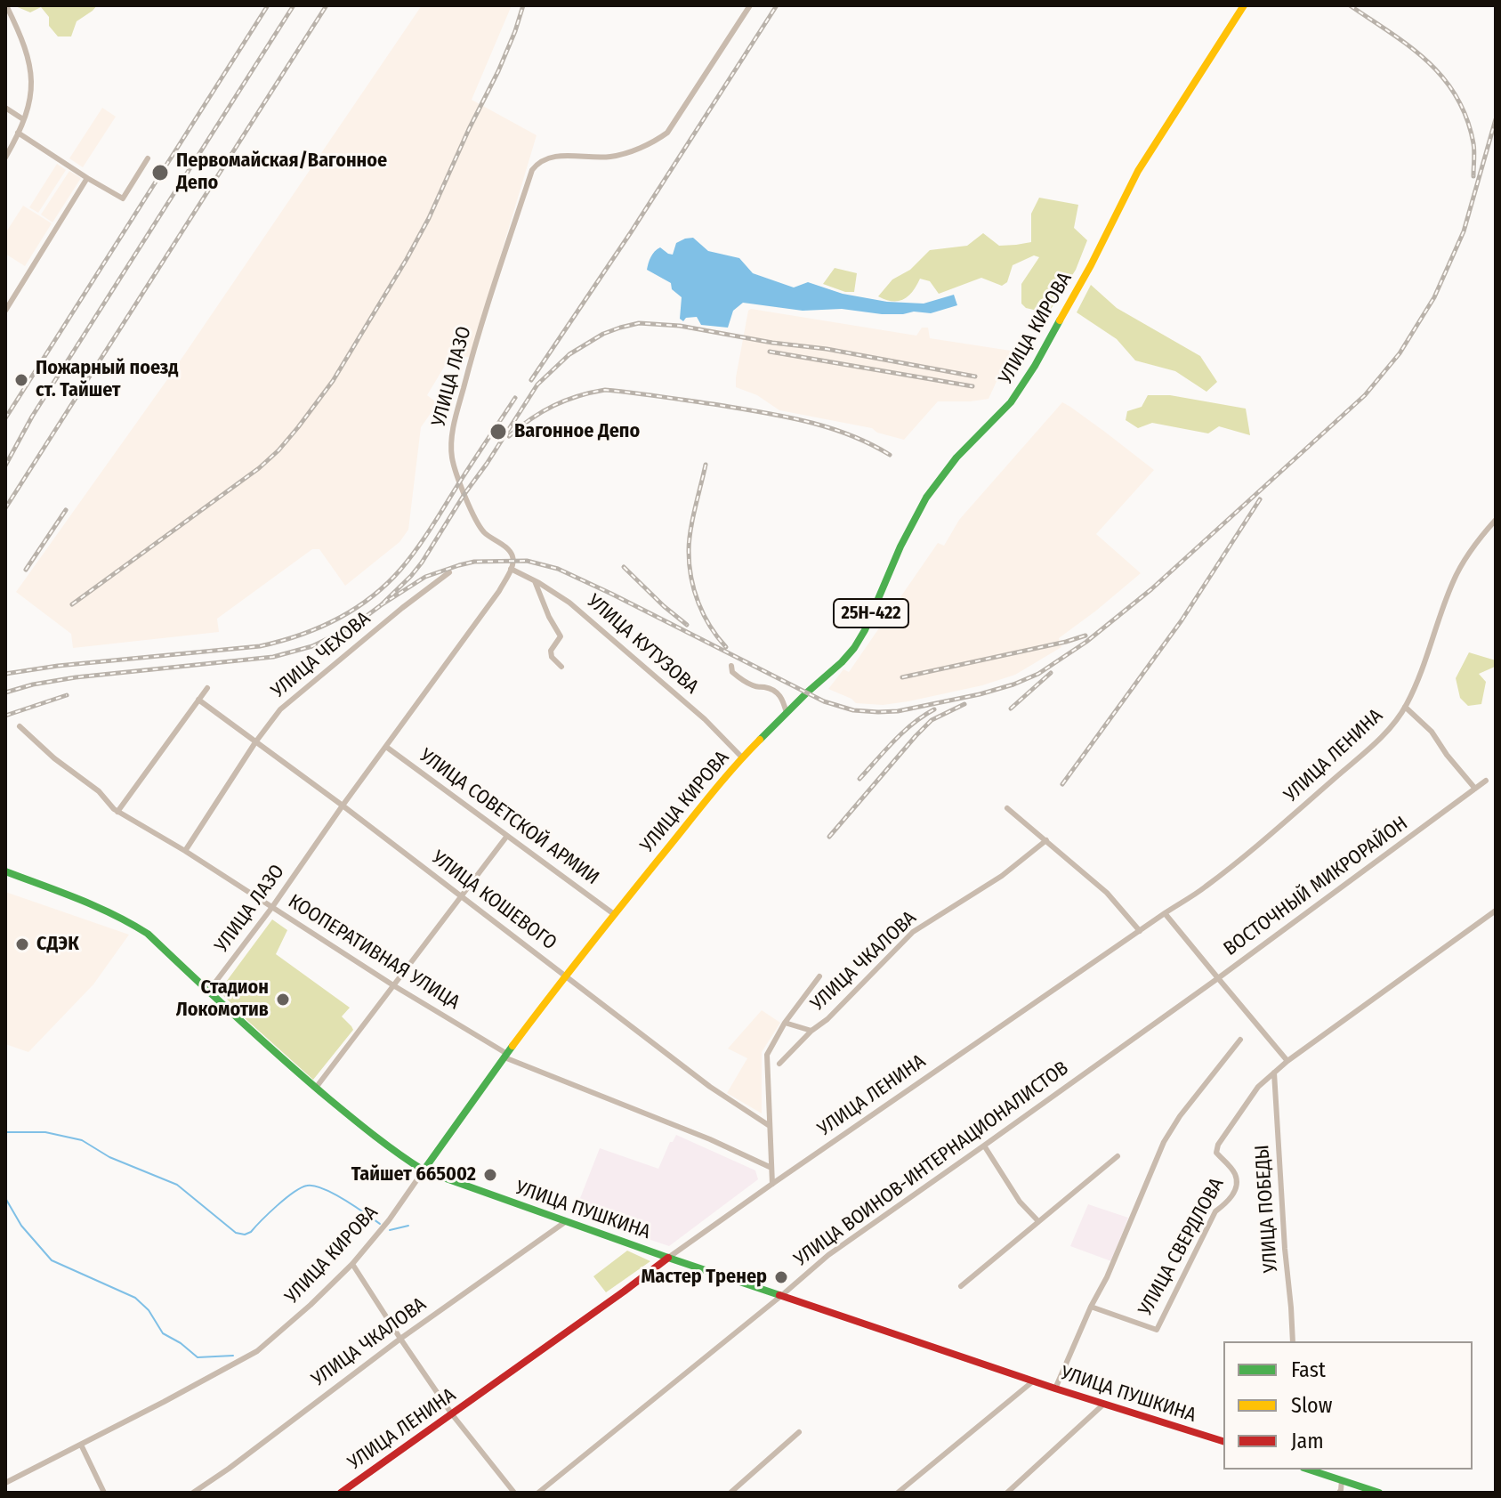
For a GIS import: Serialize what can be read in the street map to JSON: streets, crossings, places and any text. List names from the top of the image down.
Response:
{
  "streets": {
    "main road": [
      "УЛИЦА КИРОВА",
      "25Н-422",
      "УЛИЦА ЛЕНИНА",
      "УЛИЦА ПУШКИНА"
    ],
    "street": [
      "УЛИЦА ЛАЗО",
      "УЛИЦА КУТУЗОВА",
      "УЛИЦА ЧЕХОВА",
      "УЛИЦА СОВЕТСКОЙ АРМИИ",
      "ВОСТОЧНЫЙ МИКРОРАЙОН",
      "УЛИЦА КОШЕВОГО",
      "КООПЕРАТИВНАЯ УЛИЦА",
      "УЛИЦА ЧКАЛОВА",
      "УЛИЦА ВОИНОВ-ИНТЕРНАЦИОНАЛИСТОВ",
      "УЛИЦА ПОБЕДЫ",
      "УЛИЦА СВЕРДЛОВА"
    ]
  },
  "crossings": [
    ["УЛИЦА КИРОВА", "УЛИЦА КУТУЗОВА"],
    ["УЛИЦА КИРОВА", "УЛИЦА СОВЕТСКОЙ АРМИИ"],
    ["УЛИЦА КИРОВА", "УЛИЦА КОШЕВОГО"],
    ["УЛИЦА КИРОВА", "КООПЕРАТИВНАЯ УЛИЦА"],
    ["УЛИЦА КИРОВА", "УЛИЦА ПУШКИНА"],
    ["УЛИЦА ЛАЗО", "УЛИЦА КУТУЗОВА"],
    ["УЛИЦА ЛАЗО", "УЛИЦА СОВЕТСКОЙ АРМИИ"],
    ["УЛИЦА ЛАЗО", "УЛИЦА КОШЕВОГО"],
    ["УЛИЦА ЛАЗО", "КООПЕРАТИВНАЯ УЛИЦА"],
    ["УЛИЦА ЛАЗО", "УЛИЦА ПУШКИНА"],
    ["УЛИЦА ЧЕХОВА", "УЛИЦА КОШЕВОГО"],
    ["УЛИЦА ЧЕХОВА", "КООПЕРАТИВНАЯ УЛИЦА"],
    ["УЛИЦА ЛЕНИНА", "УЛИЦА ПУШКИНА"],
    ["ВОСТОЧНЫЙ МИКРОРАЙОН", "УЛИЦА ВОИНОВ-ИНТЕРНАЦИОНАЛИСТОВ"],
    ["ВОСТОЧНЫЙ МИКРОРАЙОН", "УЛИЦА СВЕРДЛОВА"],
    ["УЛИЦА ЧКАЛОВА", "УЛИЦА ПУШКИНА"],
    ["УЛИЦА ВОИНОВ-ИНТЕРНАЦИОНАЛИСТОВ", "УЛИЦА ПУШКИНА"],
    ["УЛИЦА ПОБЕДЫ", "УЛИЦА СВЕРДЛОВА"]
  ],
  "places": [
    "Первомайская/Вагонное Депо",
    "Пожарный поезд ст. Тайшет",
    "Вагонное Депо",
    "СДЭК",
    "Стадион Локомотив",
    "Тайшет 665002",
    "Мастер Тренер"
  ],
  "legend": ["Fast", "Slow", "Jam"]
}
